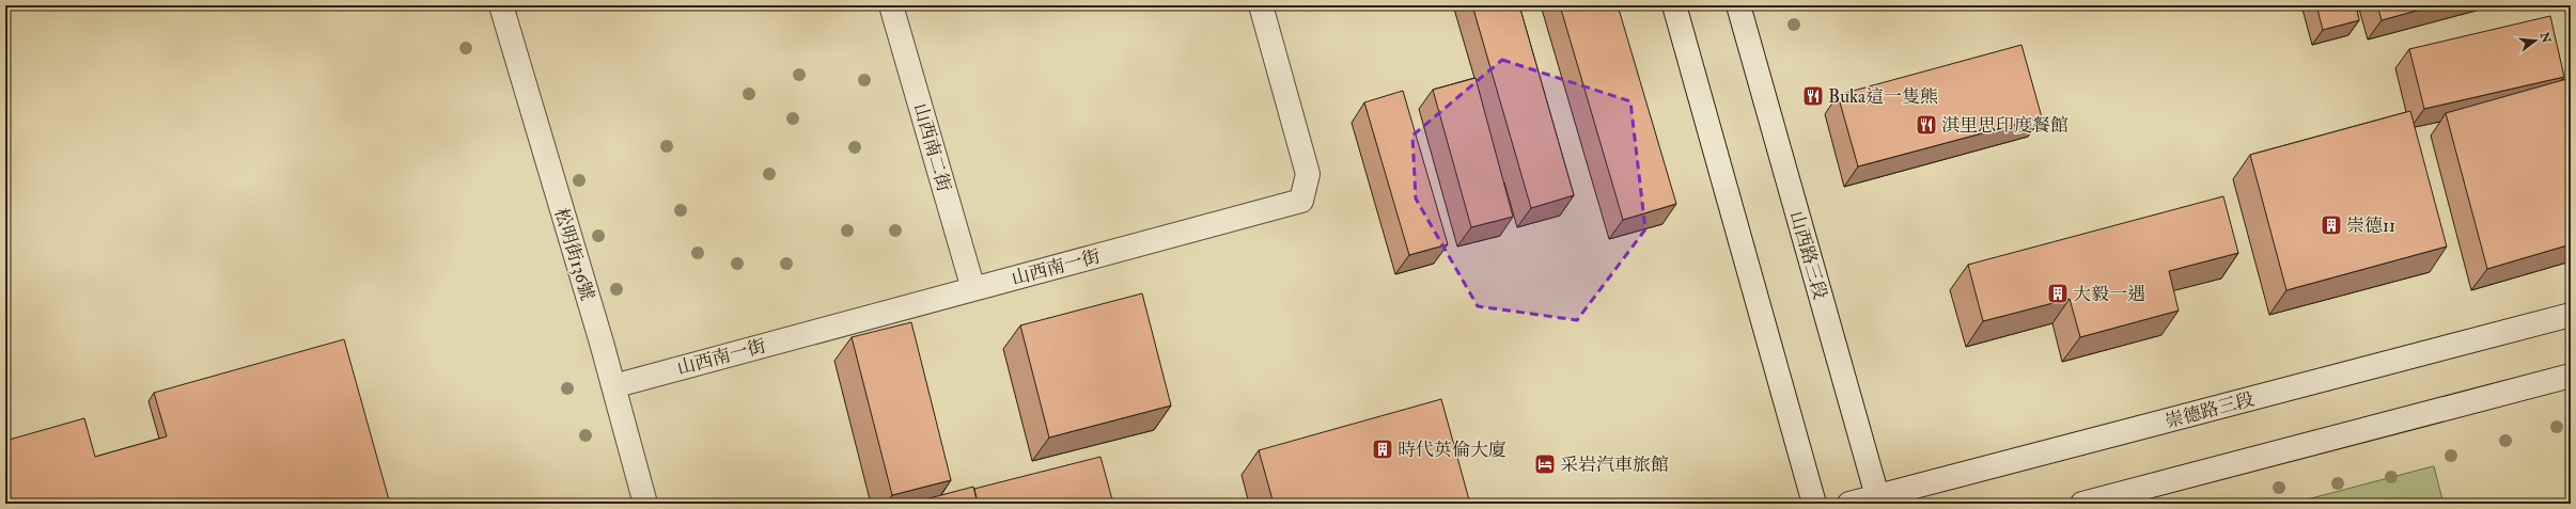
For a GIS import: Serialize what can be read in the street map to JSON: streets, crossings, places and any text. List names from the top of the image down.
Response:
{
  "streets": {
    "street": [
      "山西南二街",
      "松明街136號",
      "山西路三段",
      "山西南一街",
      "崇德路三段"
    ]
  },
  "crossings": [
    ["山西南二街", "山西南一街"],
    ["松明街136號", "山西南一街"],
    ["山西路三段", "崇德路三段"]
  ],
  "places": {
    "restaurant": ["Buka這一隻熊", "淇里思印度餐館"],
    "building": ["崇德11", "大毅一遇", "時代英倫大廈"],
    "hotel": ["采岩汽車旅館"]
  },
  "north": "right"
}
